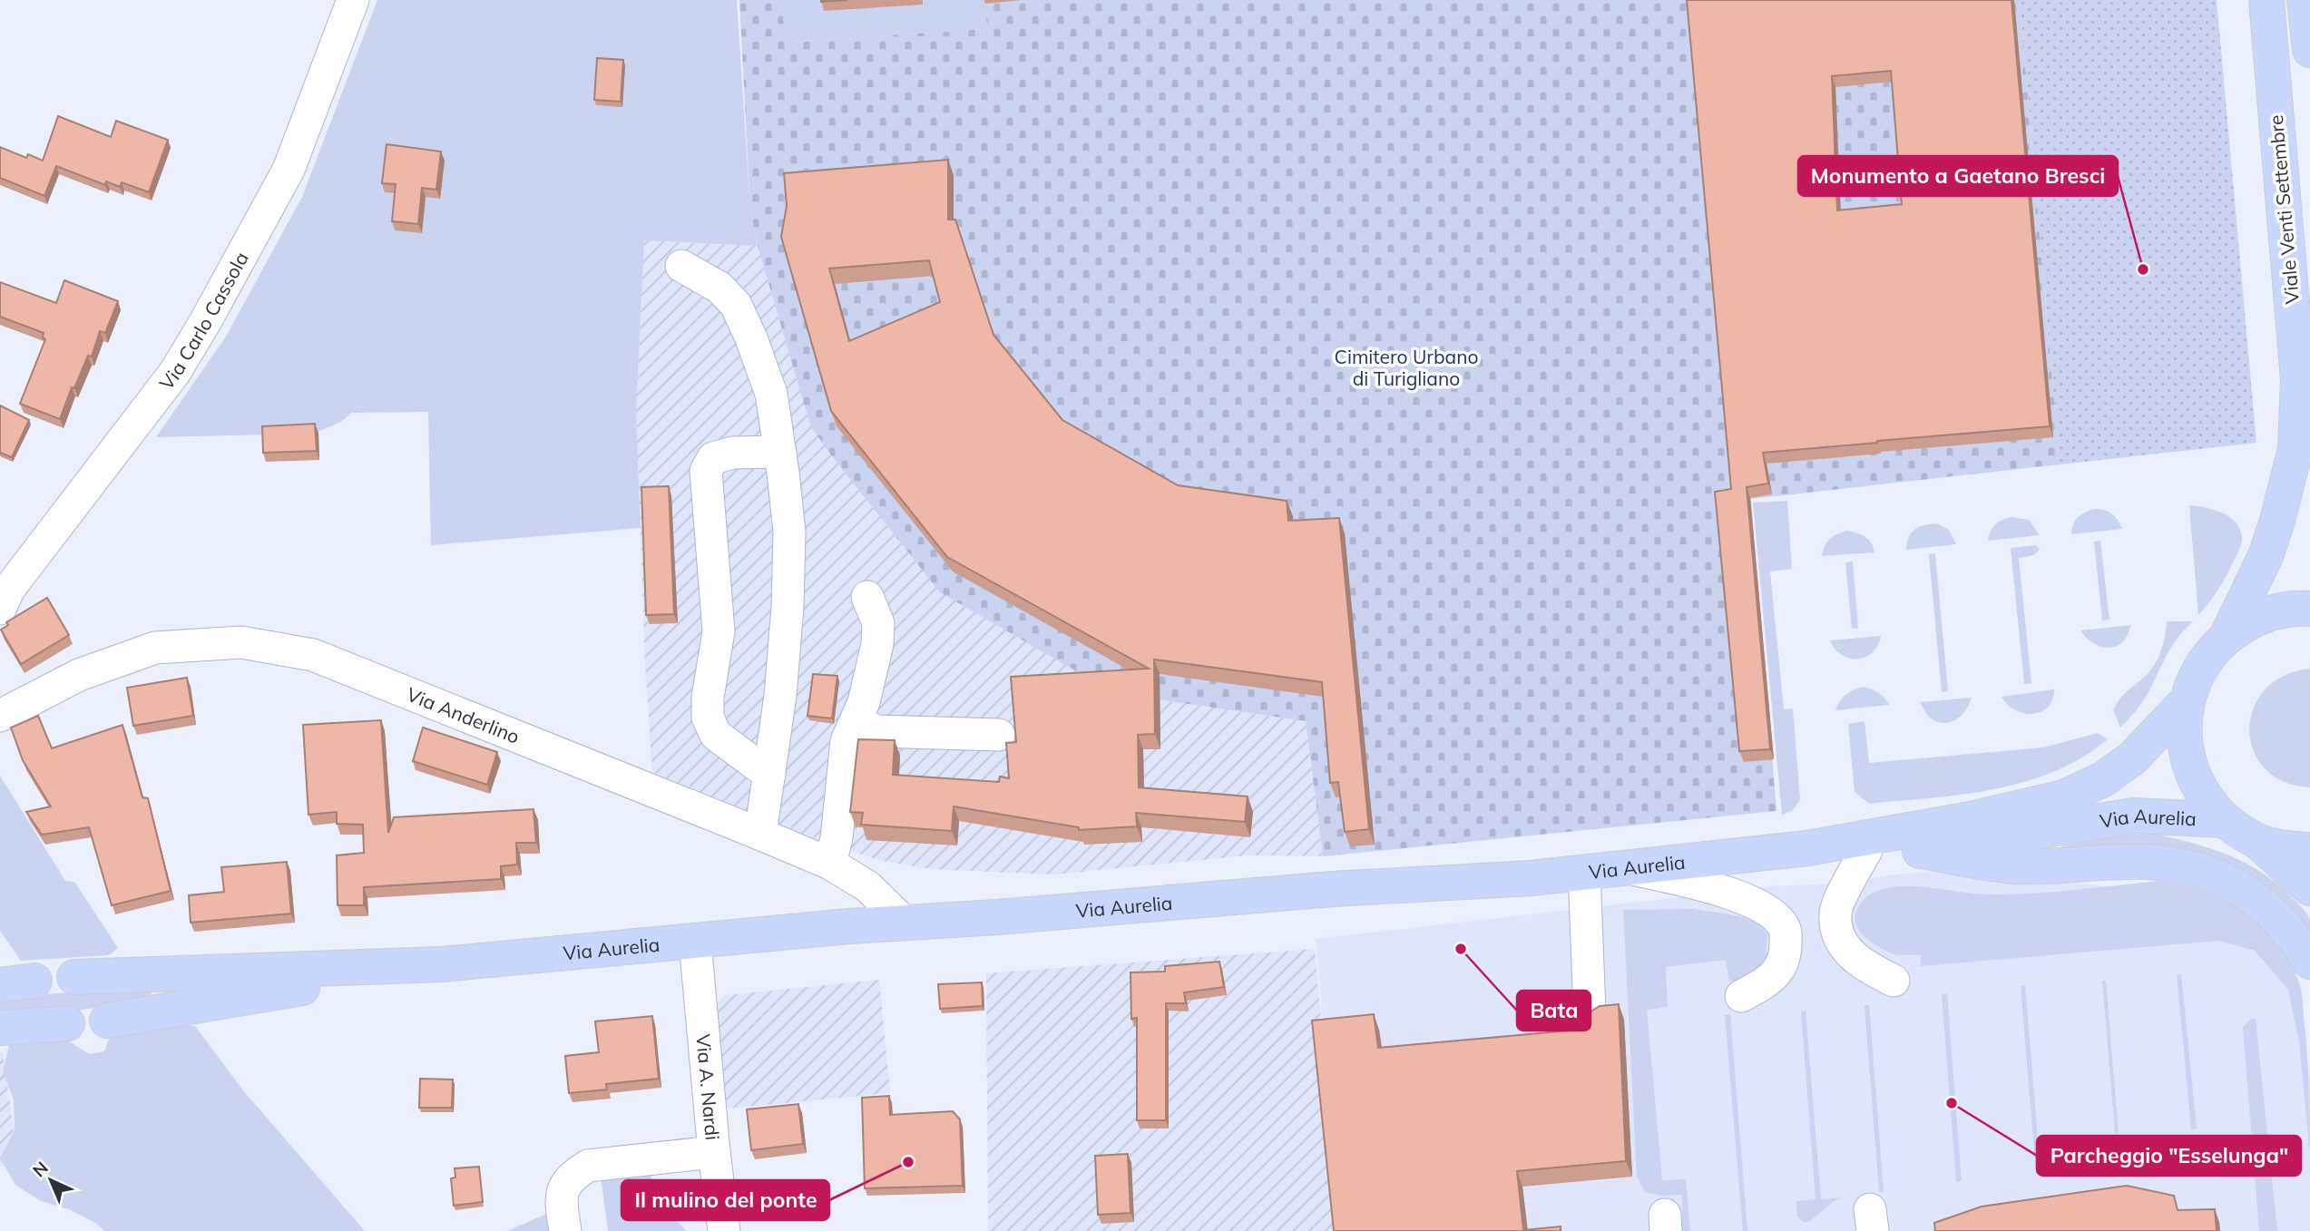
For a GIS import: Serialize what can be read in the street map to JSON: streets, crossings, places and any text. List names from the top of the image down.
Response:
{
  "streets": {
    "main road": ["Viale Venti Settembre", "Via Aurelia"],
    "street": ["Via Carlo Cassola", "Via Anderlino", "Via A. Nardi"]
  },
  "crossings": [
    ["Via Anderlino", "Via Aurelia"],
    ["Via Aurelia", "Via A. Nardi"]
  ],
  "parks": ["Cimitero Urbano di Turigliano"],
  "places": [
    "Monumento a Gaetano Bresci",
    "Bata",
    "Parcheggio \"Esselunga\"",
    "Il mulino del ponte"
  ],
  "north": "top left"
}
